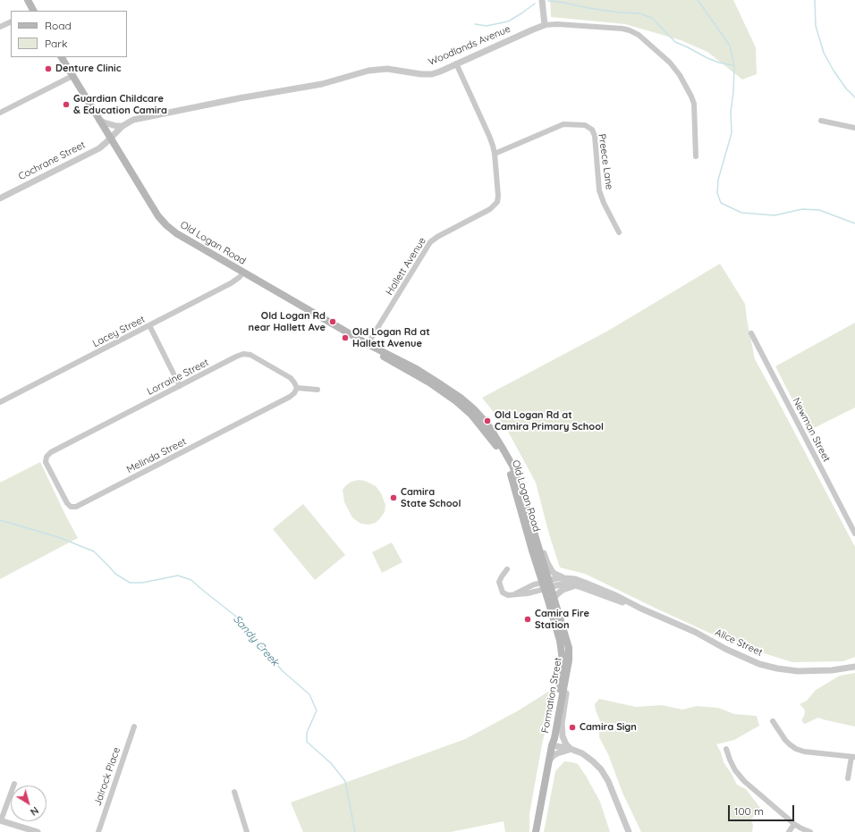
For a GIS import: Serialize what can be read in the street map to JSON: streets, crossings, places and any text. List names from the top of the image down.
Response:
{
  "streets": {
    "main road": ["Old Logan Road", "Formation Street"],
    "street": [
      "Woodlands Avenue",
      "Cochrane Street",
      "Preece Lane",
      "Hallett Avenue",
      "Lacey Street",
      "Lorraine Street",
      "Newman Street",
      "Melinda Street",
      "Alice Street",
      "Jalrock Place"
    ]
  },
  "crossings": [
    ["Woodlands Avenue", "Cochrane Street"],
    ["Woodlands Avenue", "Old Logan Road"],
    ["Woodlands Avenue", "Hallett Avenue"],
    ["Cochrane Street", "Old Logan Road"],
    ["Preece Lane", "Hallett Avenue"],
    ["Old Logan Road", "Hallett Avenue"],
    ["Old Logan Road", "Lacey Street"],
    ["Old Logan Road", "Alice Street"],
    ["Old Logan Road", "Formation Street"],
    ["Lorraine Street", "Melinda Street"],
    ["Alice Street", "Formation Street"]
  ],
  "water": ["Sandy Creek"],
  "places": [
    "Denture Clinic",
    "Guardian Childcare & Education Camira",
    "Old Logan Rd near Hallett Ave",
    "Old Logan Rd at Hallett Avenue",
    "Old Logan Rd at Camira Primary School",
    "Camira State School",
    "Camira Fire Station",
    "Camira Sign"
  ],
  "legend": ["Road", "Park"],
  "scale_bar": "100 m",
  "north": "bottom right"
}
